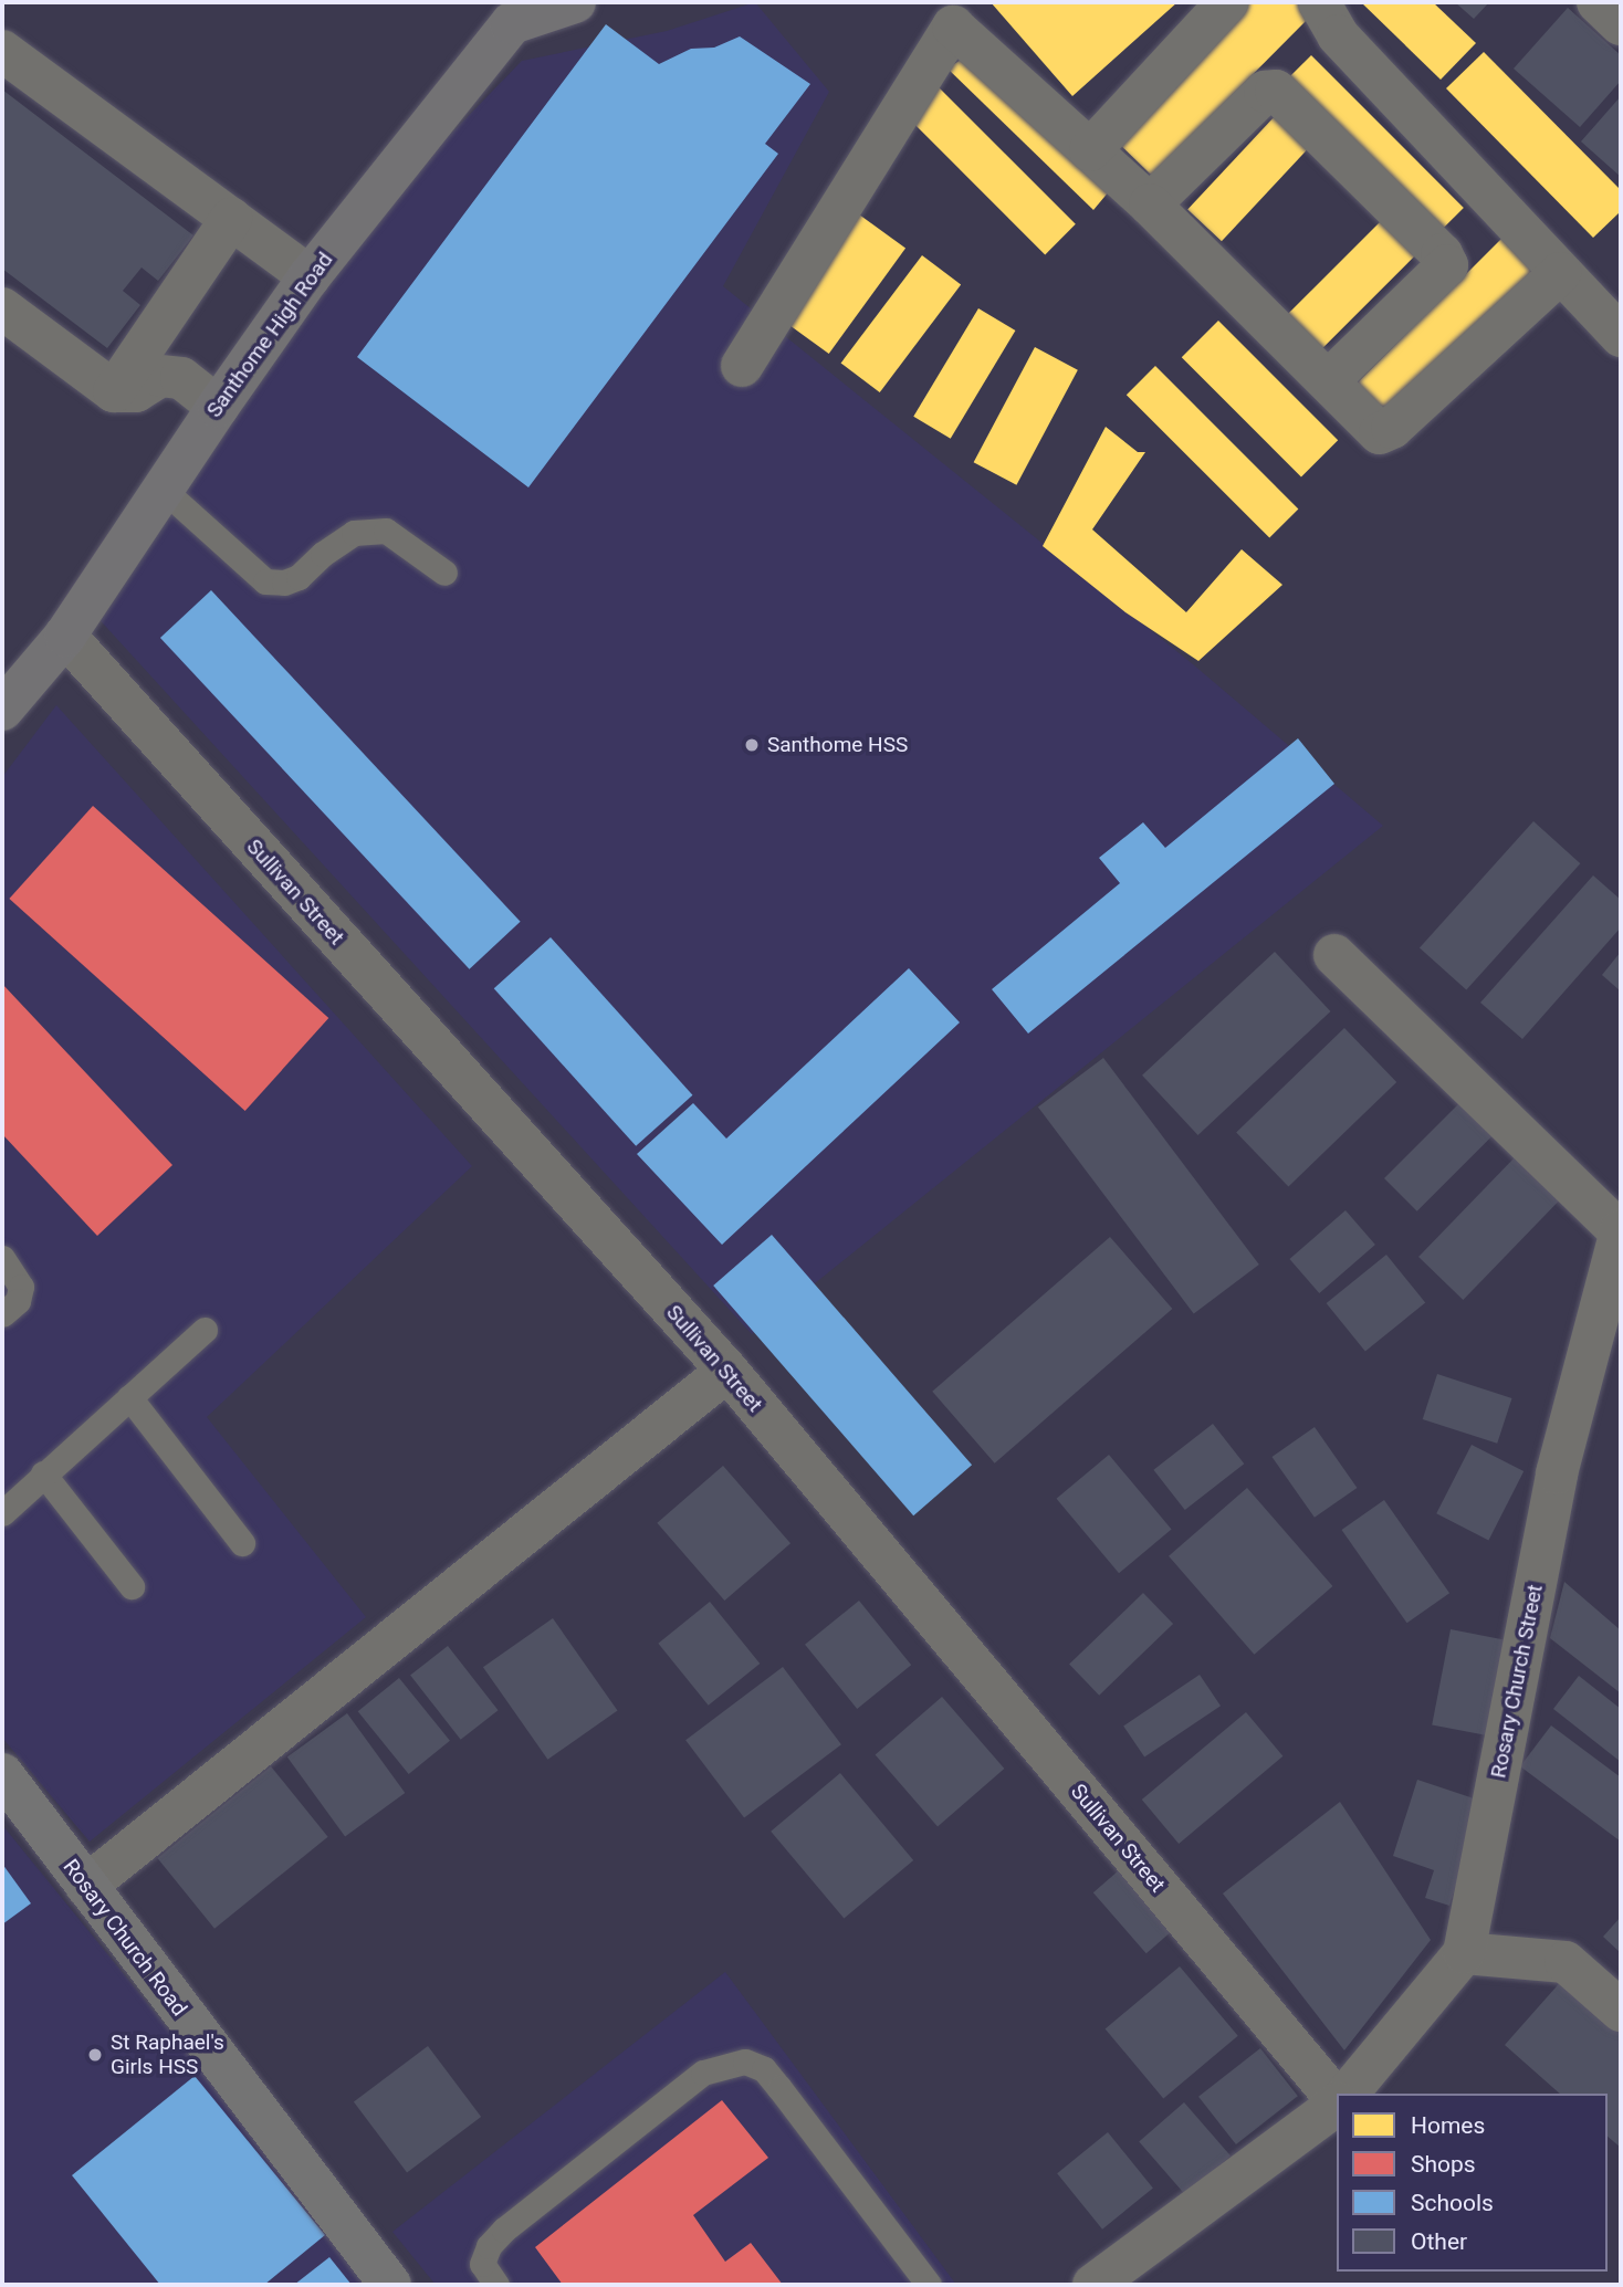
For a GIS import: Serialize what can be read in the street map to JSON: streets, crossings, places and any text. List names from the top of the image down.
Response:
{
  "streets": {
    "main road": ["Santhome High Road", "Rosary Church Road"],
    "street": ["Sullivan Street", "Rosary Church Street"]
  },
  "crossings": [
    ["Santhome High Road", "Sullivan Street"]
  ],
  "places": ["Santhome HSS", "St Raphael's Girls HSS"],
  "legend": [
    "Homes",
    "Shops",
    "Schools",
    "Other"
  ]
}
